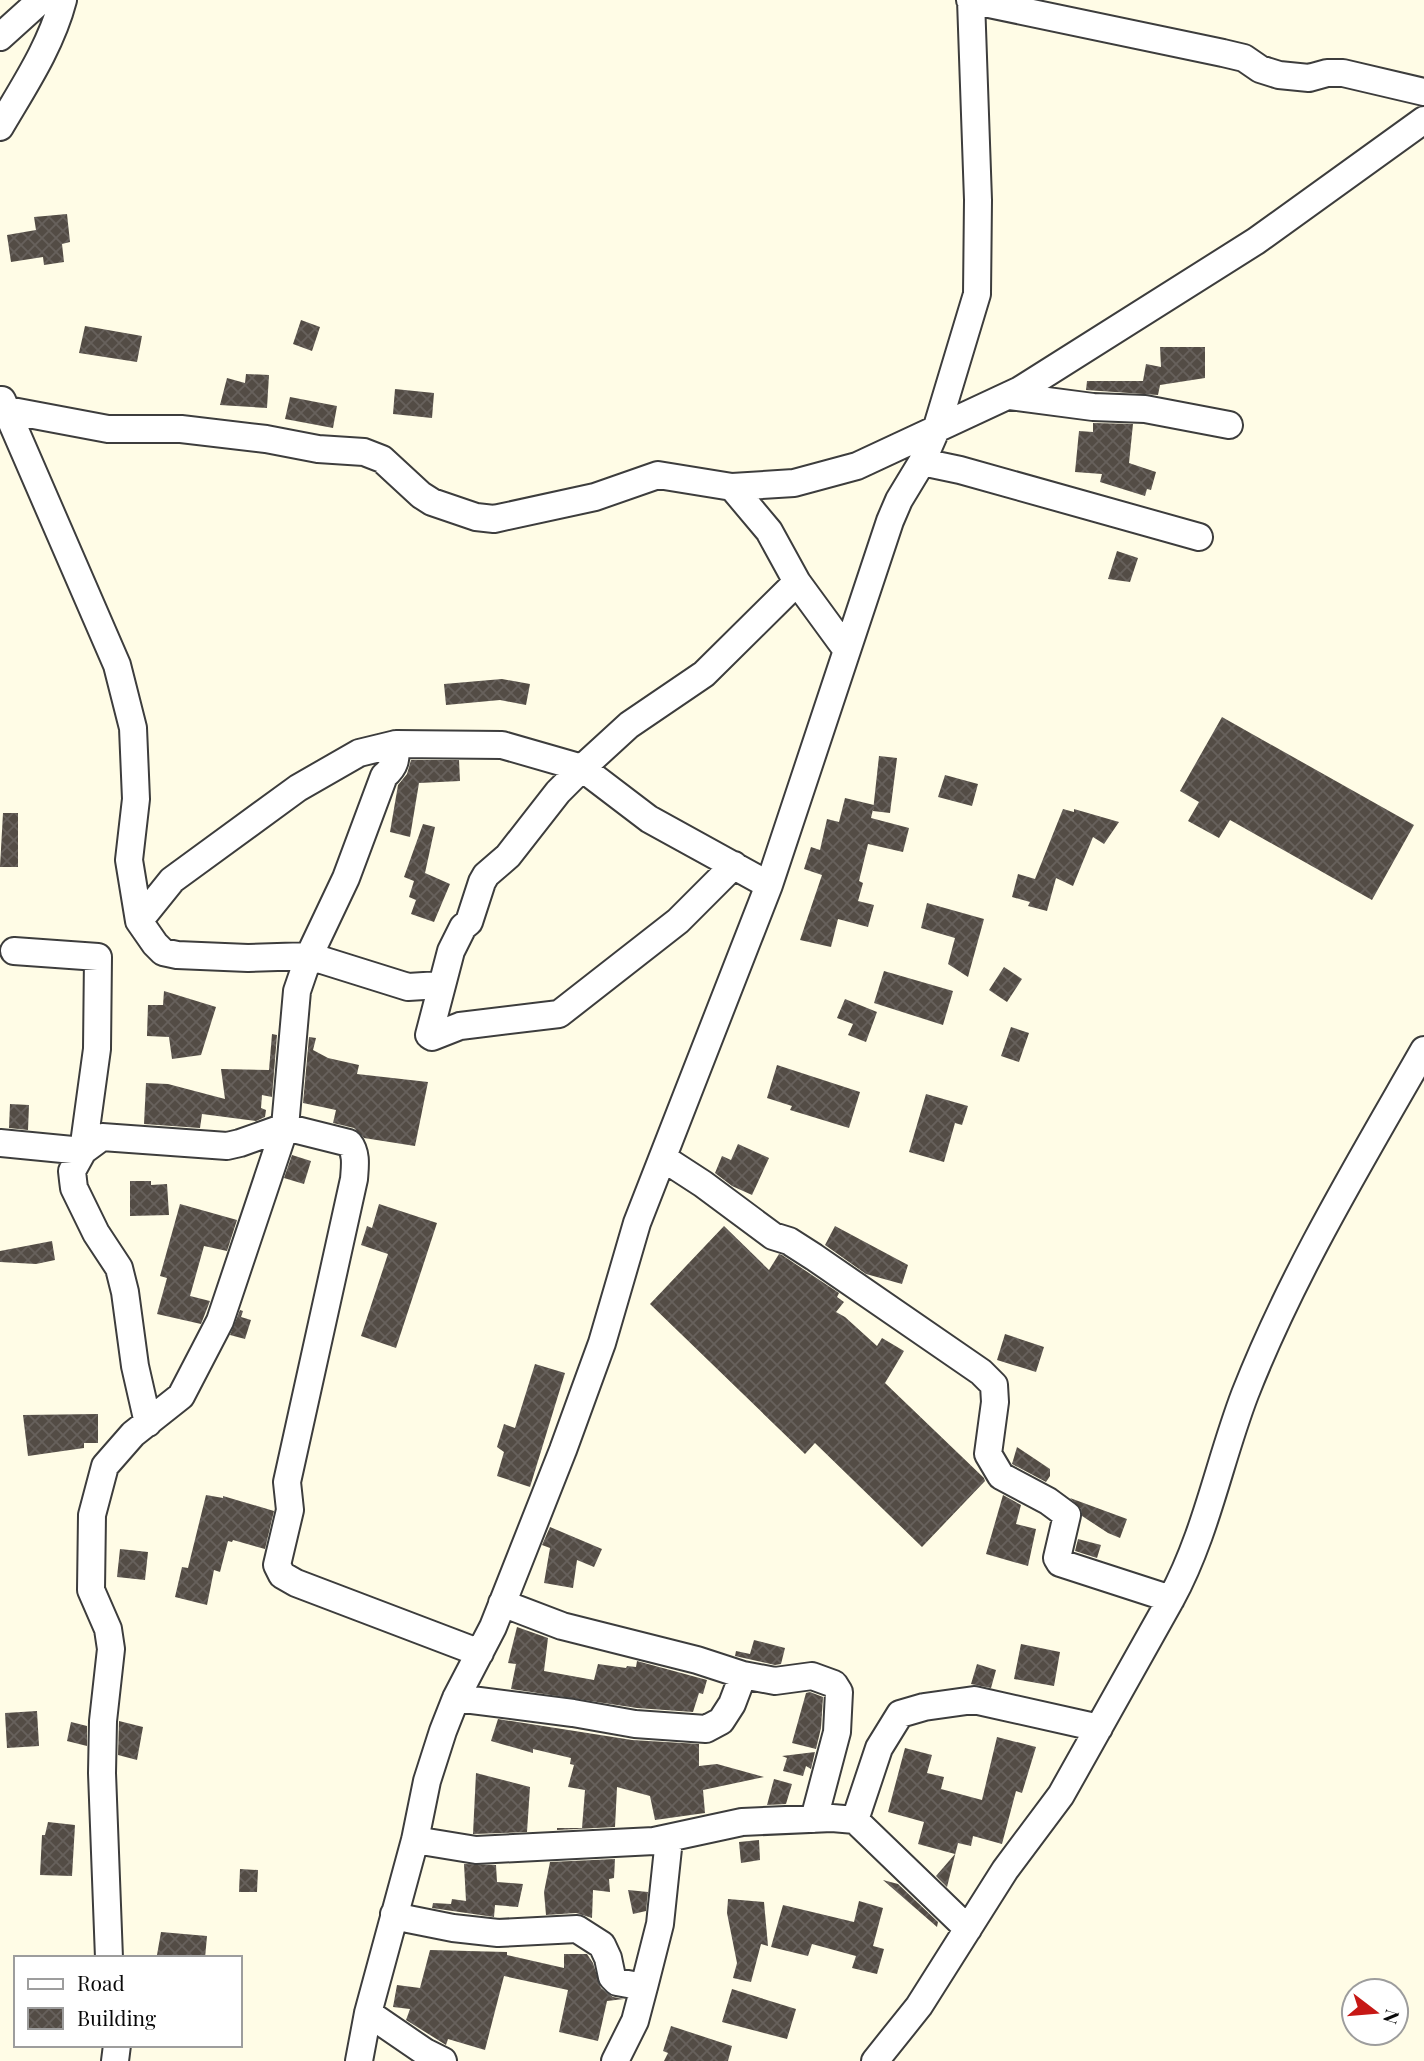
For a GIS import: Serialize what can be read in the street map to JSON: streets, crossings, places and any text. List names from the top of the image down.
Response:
{
  "legend": ["Road", "Building"],
  "north": "right"
}
